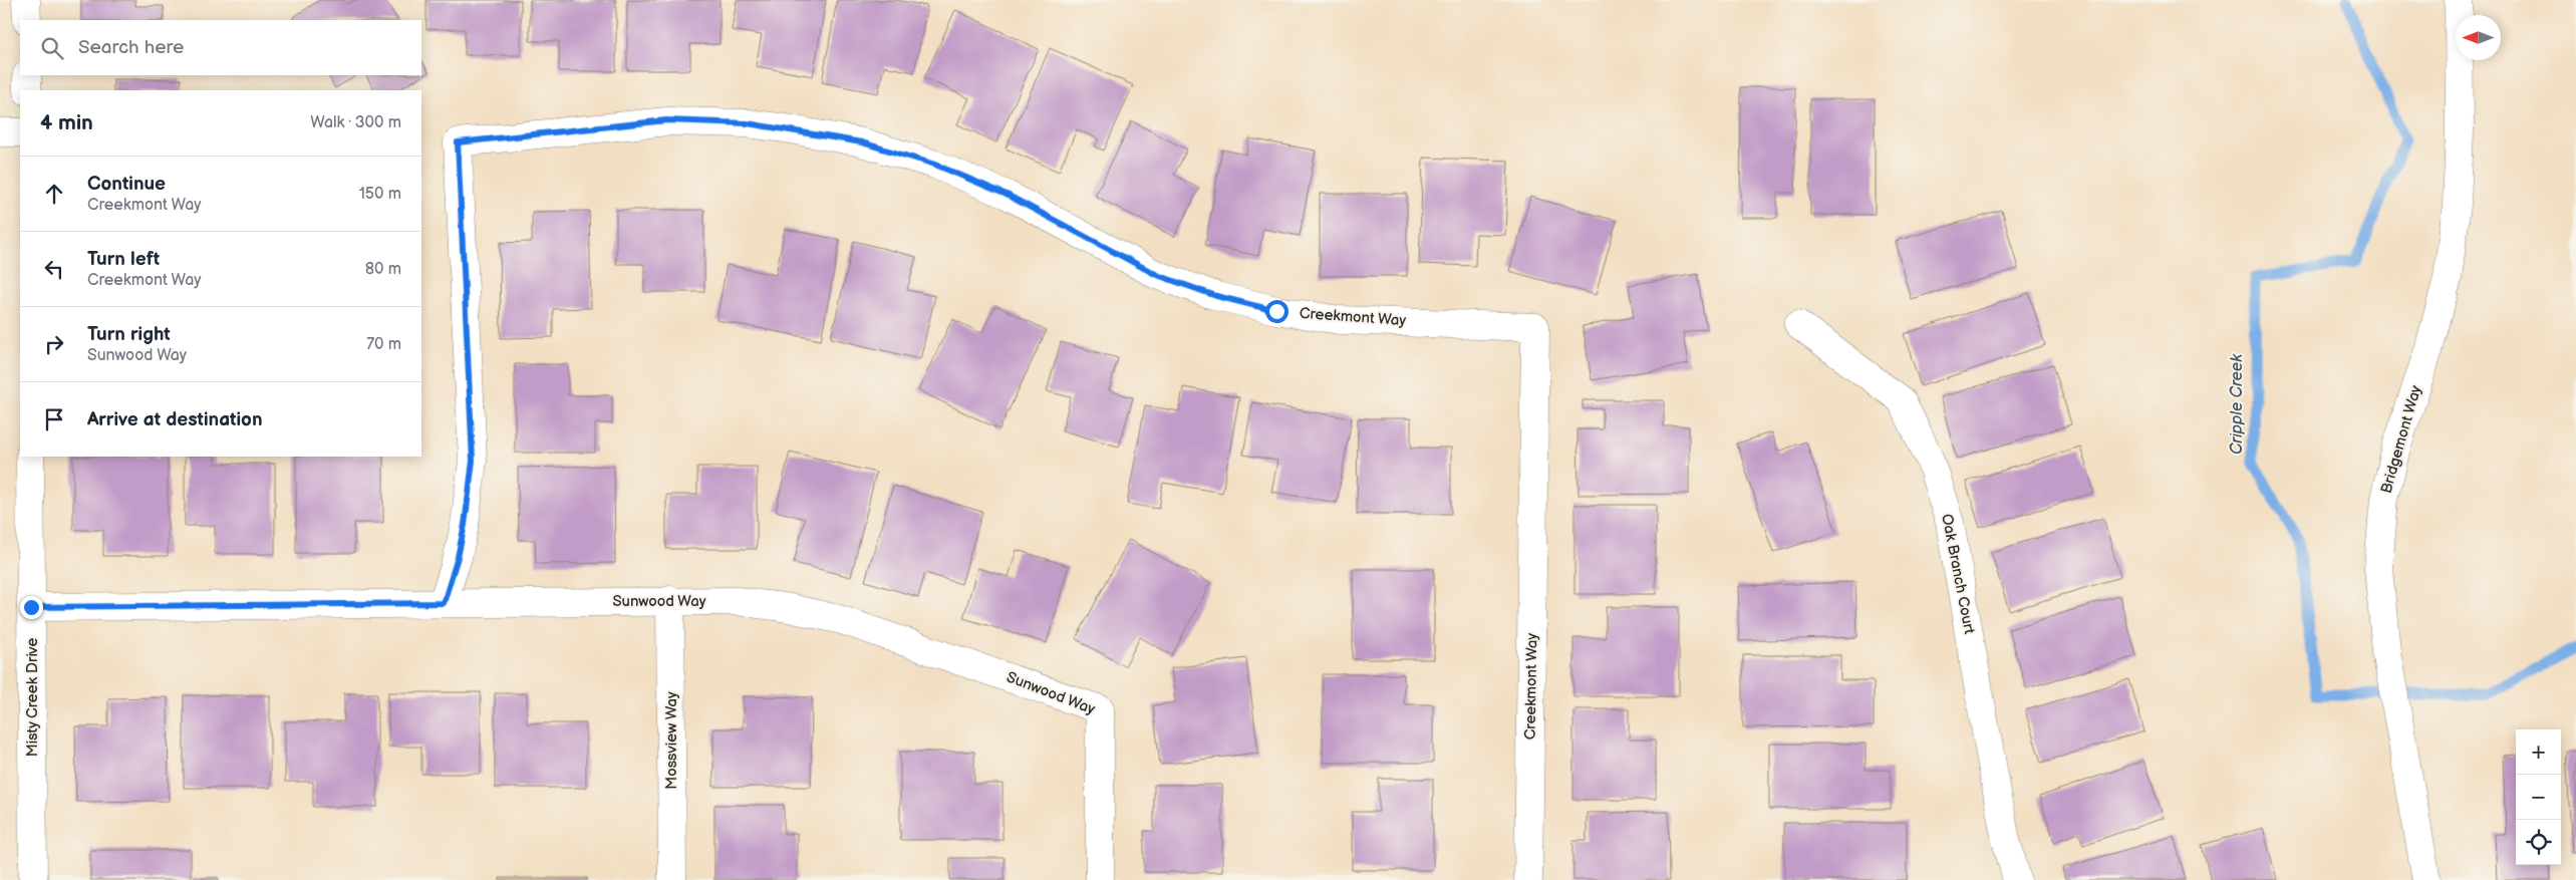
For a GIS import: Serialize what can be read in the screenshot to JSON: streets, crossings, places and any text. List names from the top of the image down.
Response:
{
  "streets": {
    "street": [
      "Creekmont Way",
      "Bridgemont Way",
      "Oak Branch Court",
      "Sunwood Way",
      "Misty Creek Drive",
      "Mossview Way"
    ]
  },
  "crossings": [
    ["Creekmont Way", "Sunwood Way"],
    ["Sunwood Way", "Misty Creek Drive"],
    ["Sunwood Way", "Mossview Way"]
  ],
  "water": ["Cripple Creek"],
  "north": "left",
  "page": {
    "search": "Search here",
    "heading": ["4 min", "Walk · 300 m"],
    "list": [
      ["Continue", "Creekmont Way", "150 m"],
      ["Turn left", "Creekmont Way", "80 m"],
      ["Turn right", "Sunwood Way", "70 m"],
      "Arrive at destination"
    ],
    "map_buttons": ["+", "−"]
  }
}
